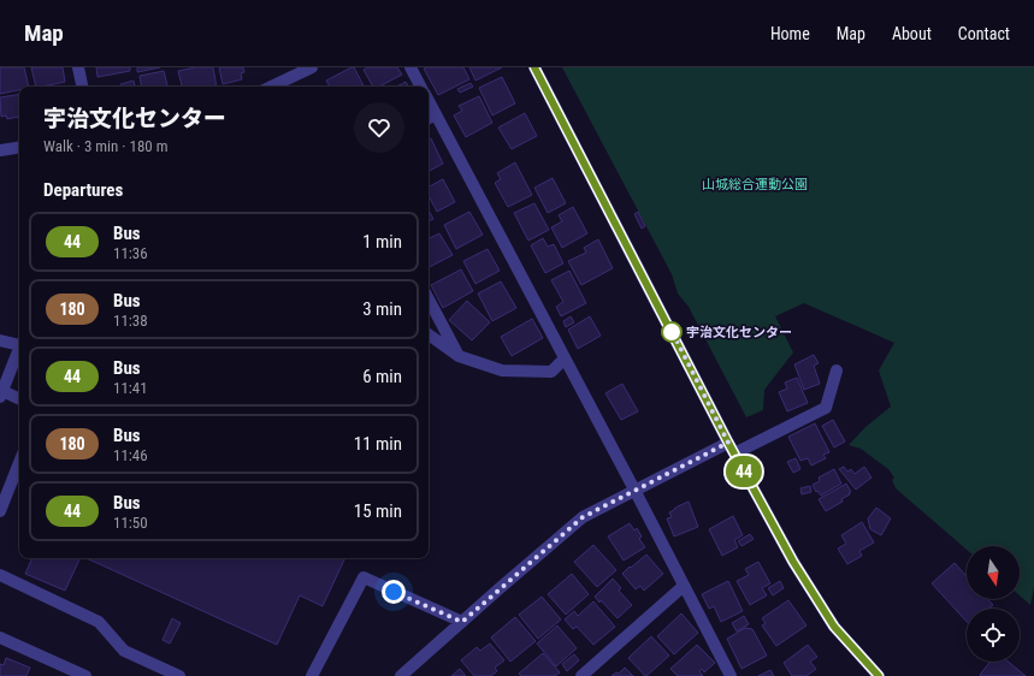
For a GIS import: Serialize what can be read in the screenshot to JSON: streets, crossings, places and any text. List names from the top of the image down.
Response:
{
  "parks": ["山城総合運動公園"],
  "places": ["宇治文化センター"],
  "lines": ["bus line 44"],
  "north": "bottom",
  "page": {
    "header": "Map",
    "nav": [
      "Home",
      "Map",
      "About",
      "Contact"
    ],
    "on_map": "44",
    "heading": [
      ["宇治文化センター", "Walk · 3 min · 180 m"],
      "Departures"
    ],
    "list": [
      {
        "mark": "44",
        "name": "Bus",
        "note": "11:36",
        "value": "1 min"
      },
      {
        "mark": "180",
        "name": "Bus",
        "note": "11:38",
        "value": "3 min"
      },
      {
        "mark": "44",
        "name": "Bus",
        "note": "11:41",
        "value": "6 min"
      },
      {
        "mark": "180",
        "name": "Bus",
        "note": "11:46",
        "value": "11 min"
      },
      {
        "mark": "44",
        "name": "Bus",
        "note": "11:50",
        "value": "15 min"
      }
    ]
  }
}
